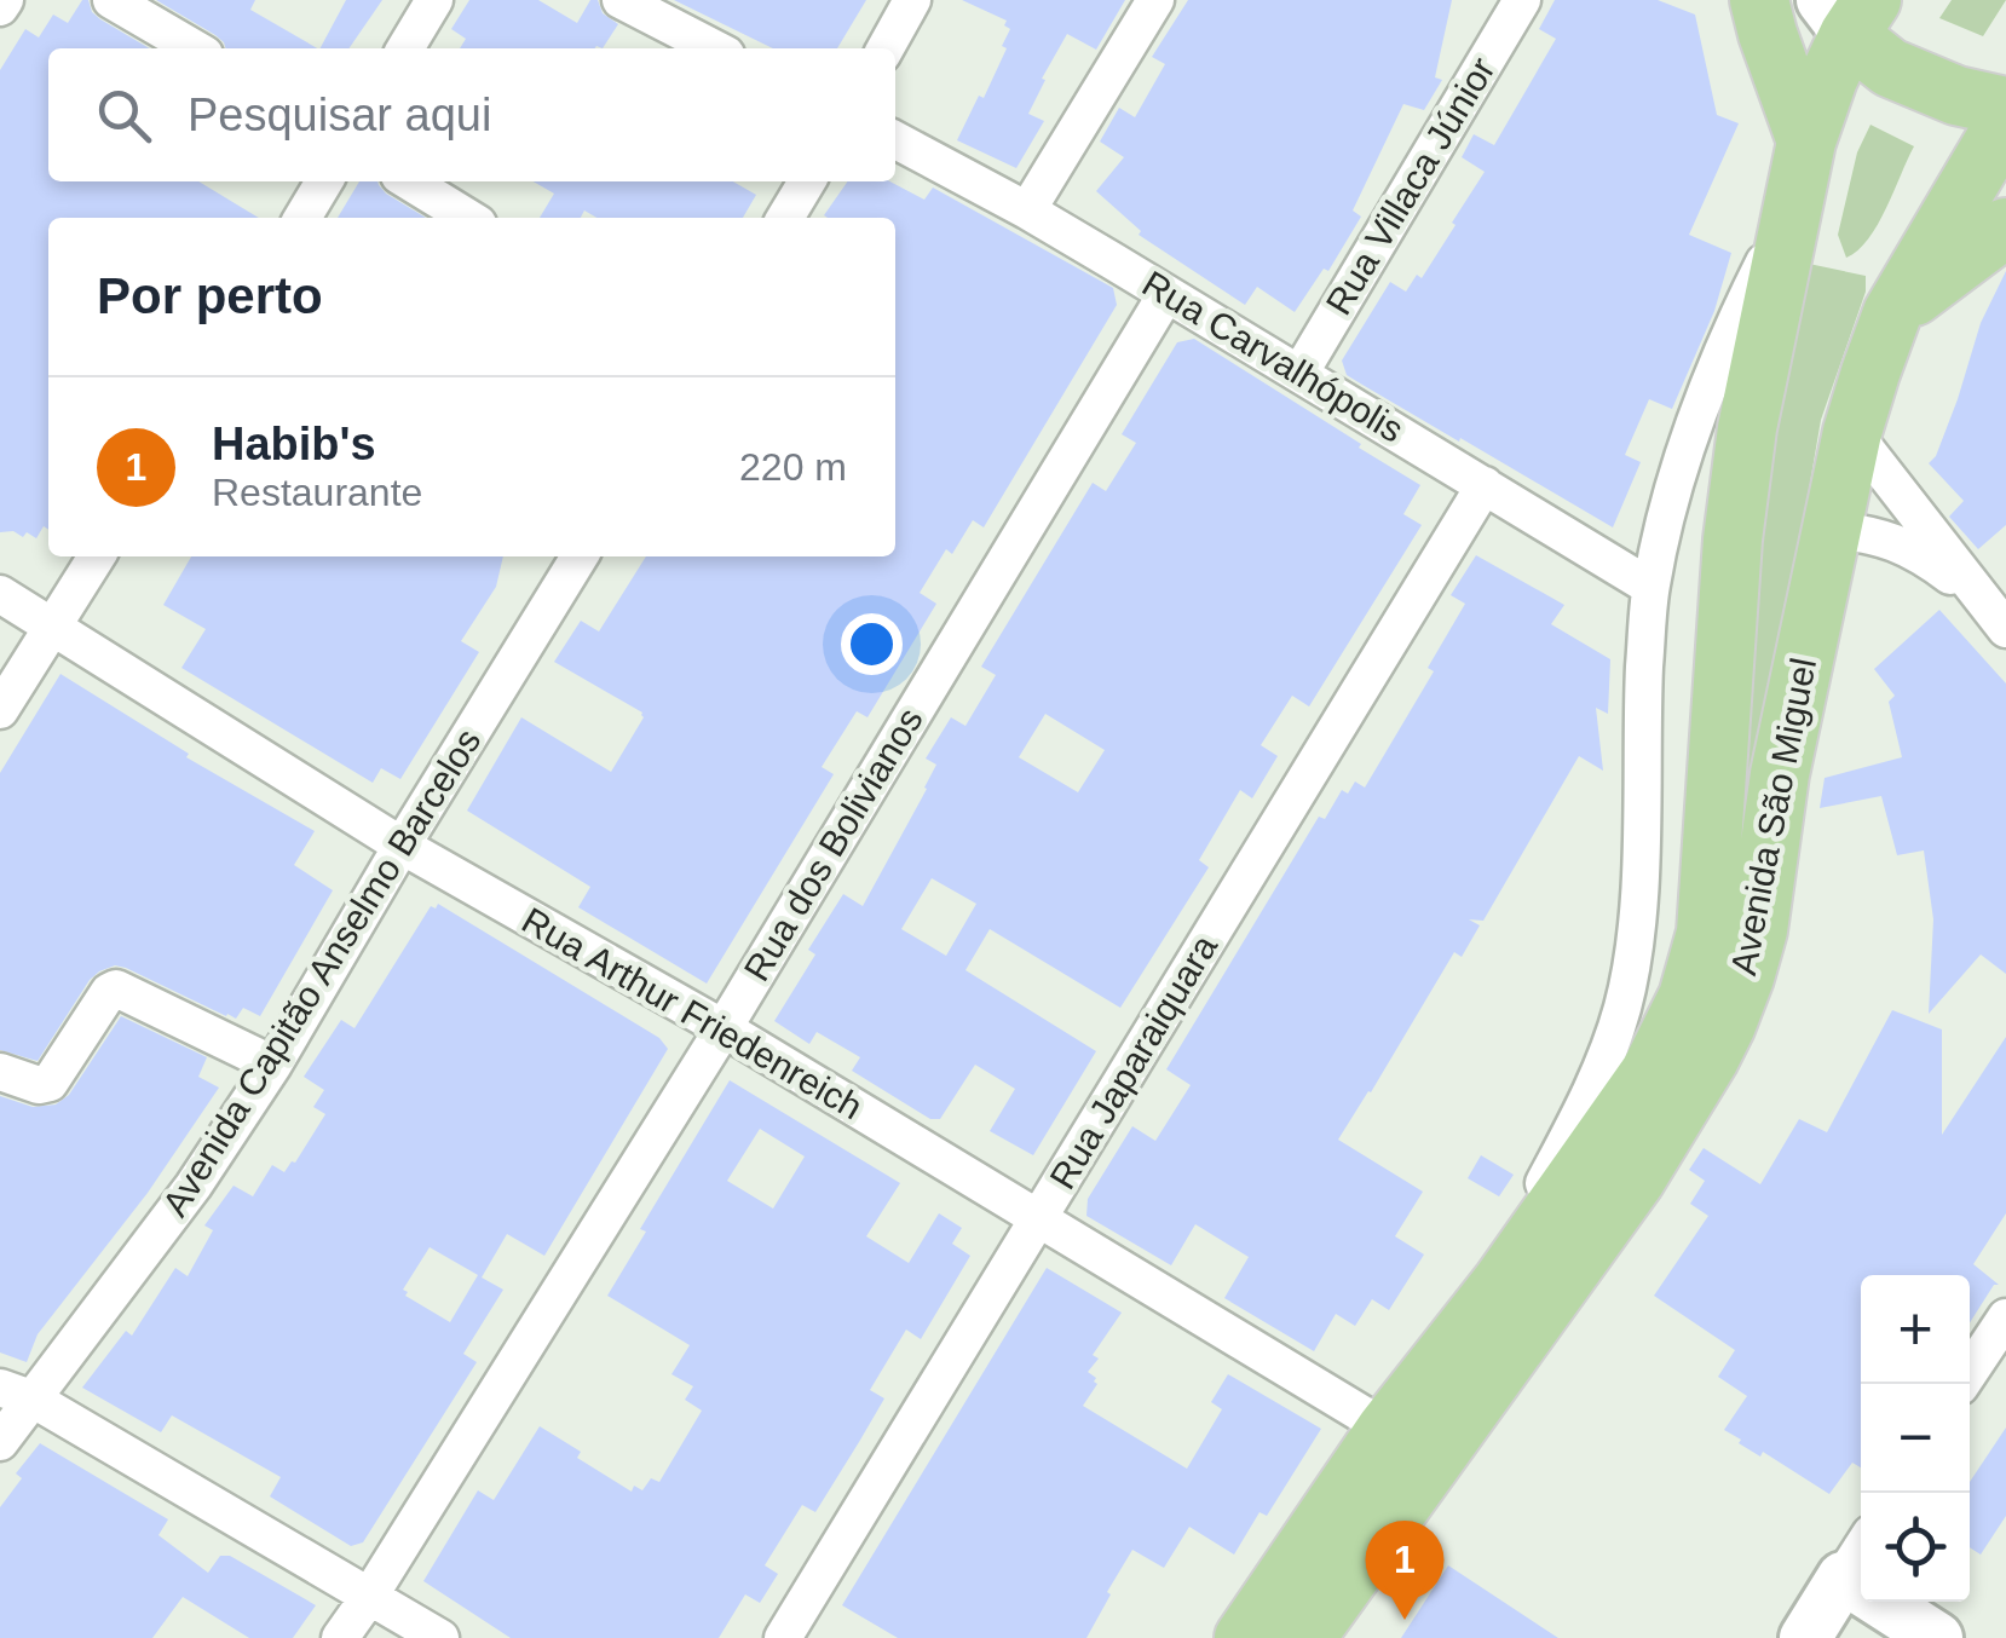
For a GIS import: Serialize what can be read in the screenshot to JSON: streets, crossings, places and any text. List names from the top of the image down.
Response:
{
  "streets": {
    "main road": ["Avenida São Miguel"],
    "street": [
      "Rua Villaca Júnior",
      "Rua Carvalhópolis",
      "Rua dos Bolivianos",
      "Avenida Capitão Anselmo Barcelos",
      "Rua Arthur Friedenreich",
      "Rua Japaraiquara"
    ]
  },
  "crossings": [
    ["Rua Villaca Júnior", "Rua Carvalhópolis"],
    ["Rua Carvalhópolis", "Avenida São Miguel"],
    ["Rua Carvalhópolis", "Rua dos Bolivianos"],
    ["Rua Carvalhópolis", "Rua Japaraiquara"],
    ["Avenida São Miguel", "Rua Arthur Friedenreich"],
    ["Rua dos Bolivianos", "Rua Arthur Friedenreich"],
    ["Avenida Capitão Anselmo Barcelos", "Rua Arthur Friedenreich"],
    ["Rua Arthur Friedenreich", "Rua Japaraiquara"]
  ],
  "page": {
    "search": "Pesquisar aqui",
    "heading": "Por perto",
    "list": [
      {
        "mark": "1",
        "name": "Habib's",
        "note": "Restaurante",
        "value": "220 m"
      }
    ],
    "map_buttons": ["+", "−"],
    "pins": "1"
  }
}
